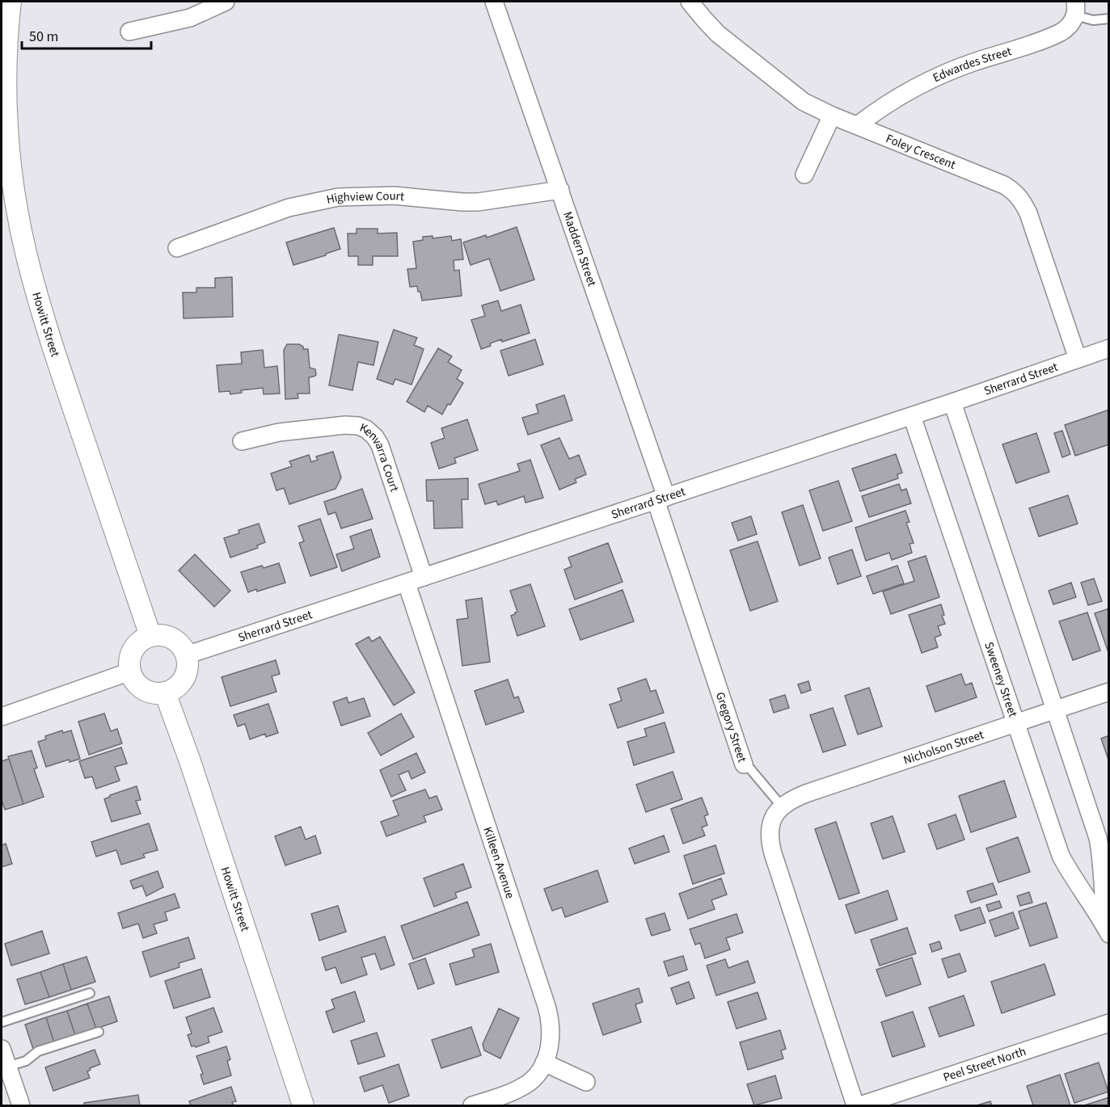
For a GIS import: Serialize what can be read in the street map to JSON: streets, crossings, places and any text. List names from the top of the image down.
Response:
{
  "streets": {
    "street": [
      "Edwardes Street",
      "Foley Crescent",
      "Highview Court",
      "Maddern Street",
      "Howitt Street",
      "Sherrard Street",
      "Kenvarra Court",
      "Sweeney Street",
      "Gregory Street",
      "Nicholson Street",
      "Killeen Avenue",
      "Peel Street North"
    ]
  },
  "crossings": [
    ["Edwardes Street", "Foley Crescent"],
    ["Foley Crescent", "Sherrard Street"],
    ["Highview Court", "Maddern Street"],
    ["Maddern Street", "Sherrard Street"],
    ["Maddern Street", "Gregory Street"],
    ["Howitt Street", "Sherrard Street"],
    ["Sherrard Street", "Kenvarra Court"],
    ["Sherrard Street", "Sweeney Street"],
    ["Sherrard Street", "Gregory Street"],
    ["Sherrard Street", "Killeen Avenue"],
    ["Sweeney Street", "Nicholson Street"],
    ["Gregory Street", "Nicholson Street"]
  ],
  "scale_bar": "50 m"
}
